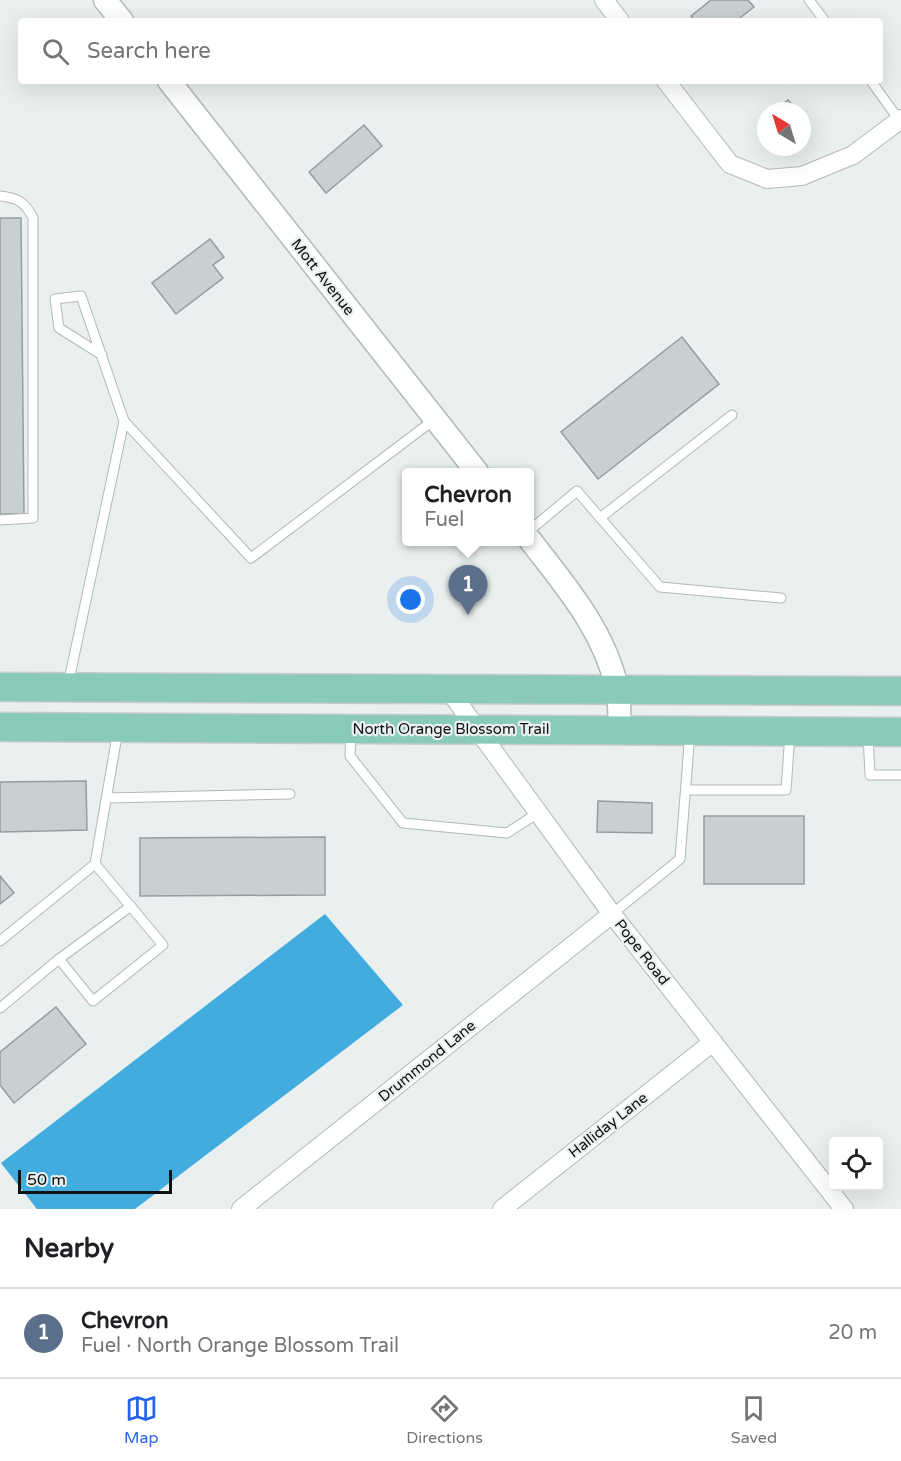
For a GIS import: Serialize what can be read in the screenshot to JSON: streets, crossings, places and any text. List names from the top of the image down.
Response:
{
  "streets": {
    "main road": ["North Orange Blossom Trail"],
    "street": [
      "Mott Avenue",
      "Pope Road",
      "Drummond Lane",
      "Halliday Lane"
    ]
  },
  "crossings": [
    ["North Orange Blossom Trail", "Pope Road"],
    ["Pope Road", "Drummond Lane"],
    ["Pope Road", "Halliday Lane"]
  ],
  "scale_bar": "50 m",
  "north": "top left",
  "page": {
    "search": "Search here",
    "popup": ["Chevron", "Fuel"],
    "pins": "1",
    "scale": "50 m",
    "heading": "Nearby",
    "list": [
      {
        "mark": "1",
        "name": "Chevron",
        "note": "Fuel · North Orange Blossom Trail",
        "value": "20 m"
      }
    ],
    "nav": ["Map", "Directions", "Saved"]
  }
}
